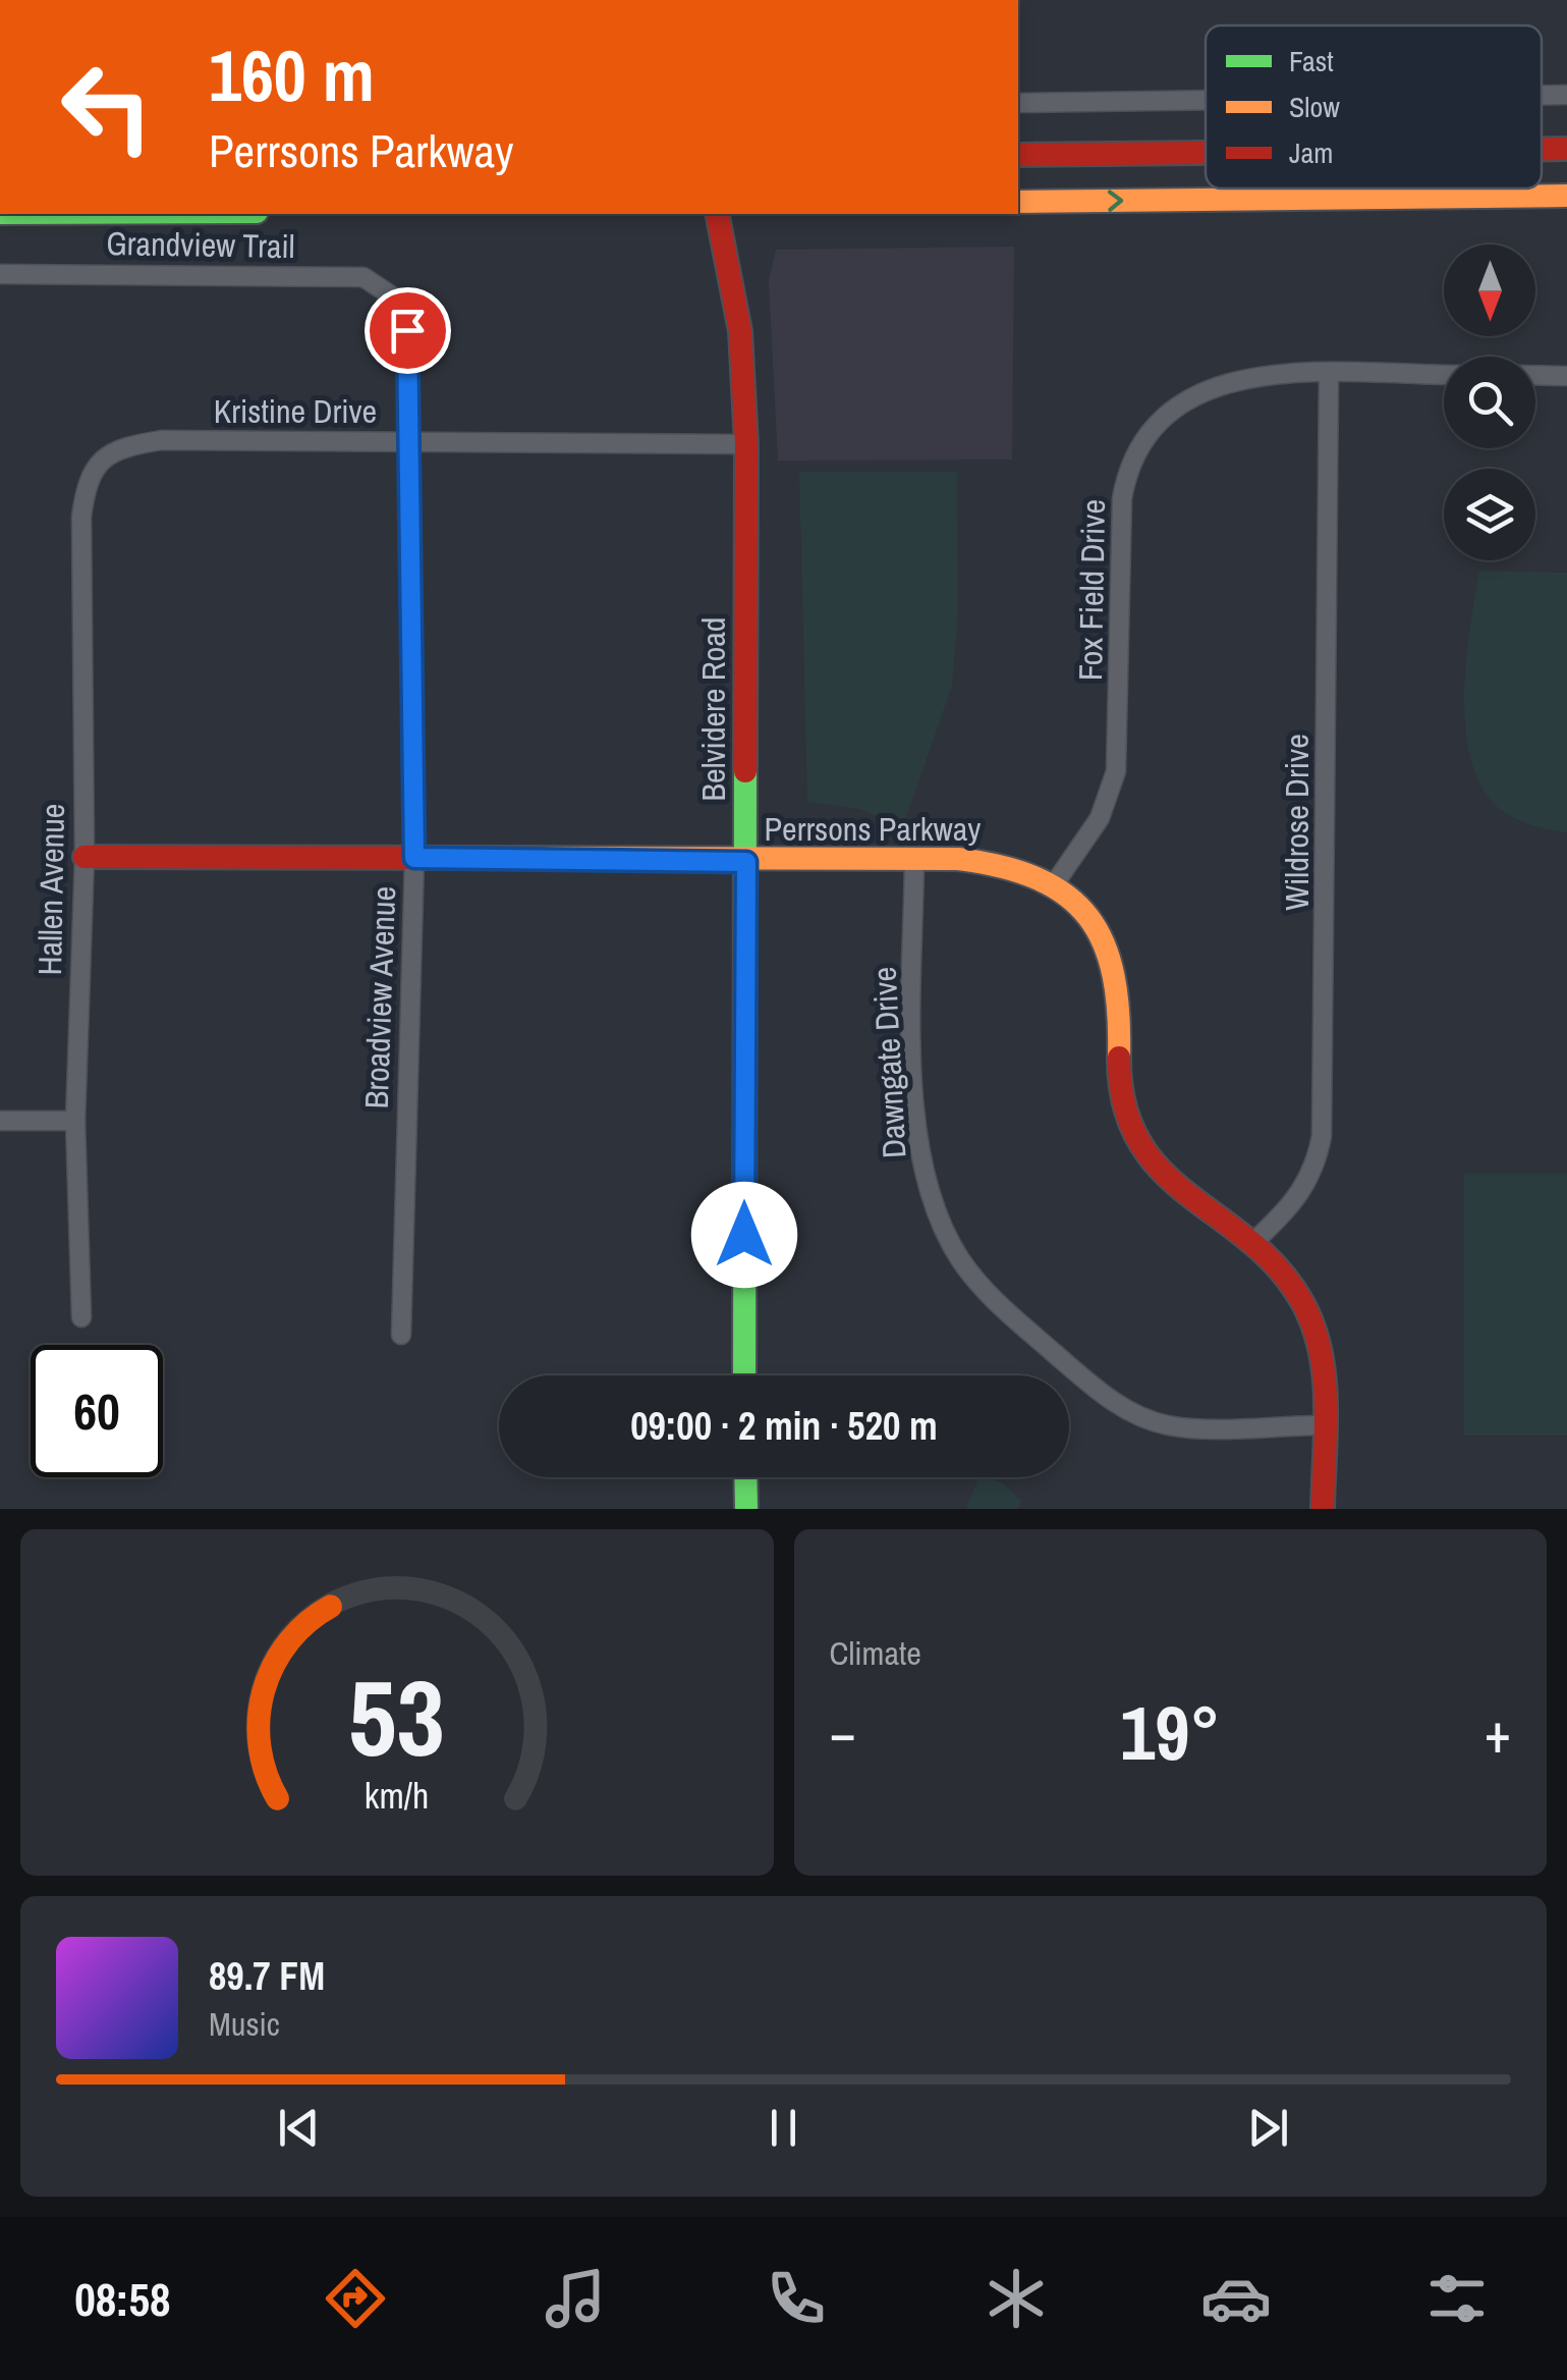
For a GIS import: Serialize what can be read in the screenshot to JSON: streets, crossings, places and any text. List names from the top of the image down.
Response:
{
  "streets": {
    "main road": ["Belvidere Road", "Perrsons Parkway"],
    "street": [
      "Grandview Trail",
      "Kristine Drive",
      "Fox Field Drive",
      "Wildrose Drive",
      "Hallen Avenue",
      "Broadview Avenue",
      "Dawngate Drive"
    ]
  },
  "crossings": [
    ["Grandview Trail", "Broadview Avenue"],
    ["Kristine Drive", "Belvidere Road"],
    ["Kristine Drive", "Hallen Avenue"],
    ["Kristine Drive", "Broadview Avenue"],
    ["Fox Field Drive", "Wildrose Drive"],
    ["Fox Field Drive", "Perrsons Parkway"],
    ["Belvidere Road", "Perrsons Parkway"],
    ["Wildrose Drive", "Perrsons Parkway"],
    ["Perrsons Parkway", "Hallen Avenue"],
    ["Perrsons Parkway", "Broadview Avenue"],
    ["Perrsons Parkway", "Dawngate Drive"]
  ],
  "legend": ["Fast", "Slow", "Jam"],
  "north": "bottom",
  "page": {
    "turn": ["160 m", "Perrsons Parkway"],
    "limit": "60",
    "trip": "09:00 · 2 min · 520 m",
    "tile": "Climate",
    "heat": ["−", "19°", "+"],
    "song": ["89.7 FM", "Music"],
    "tabs": "08:58",
    "gauge": ["53", "km/h"]
  }
}
